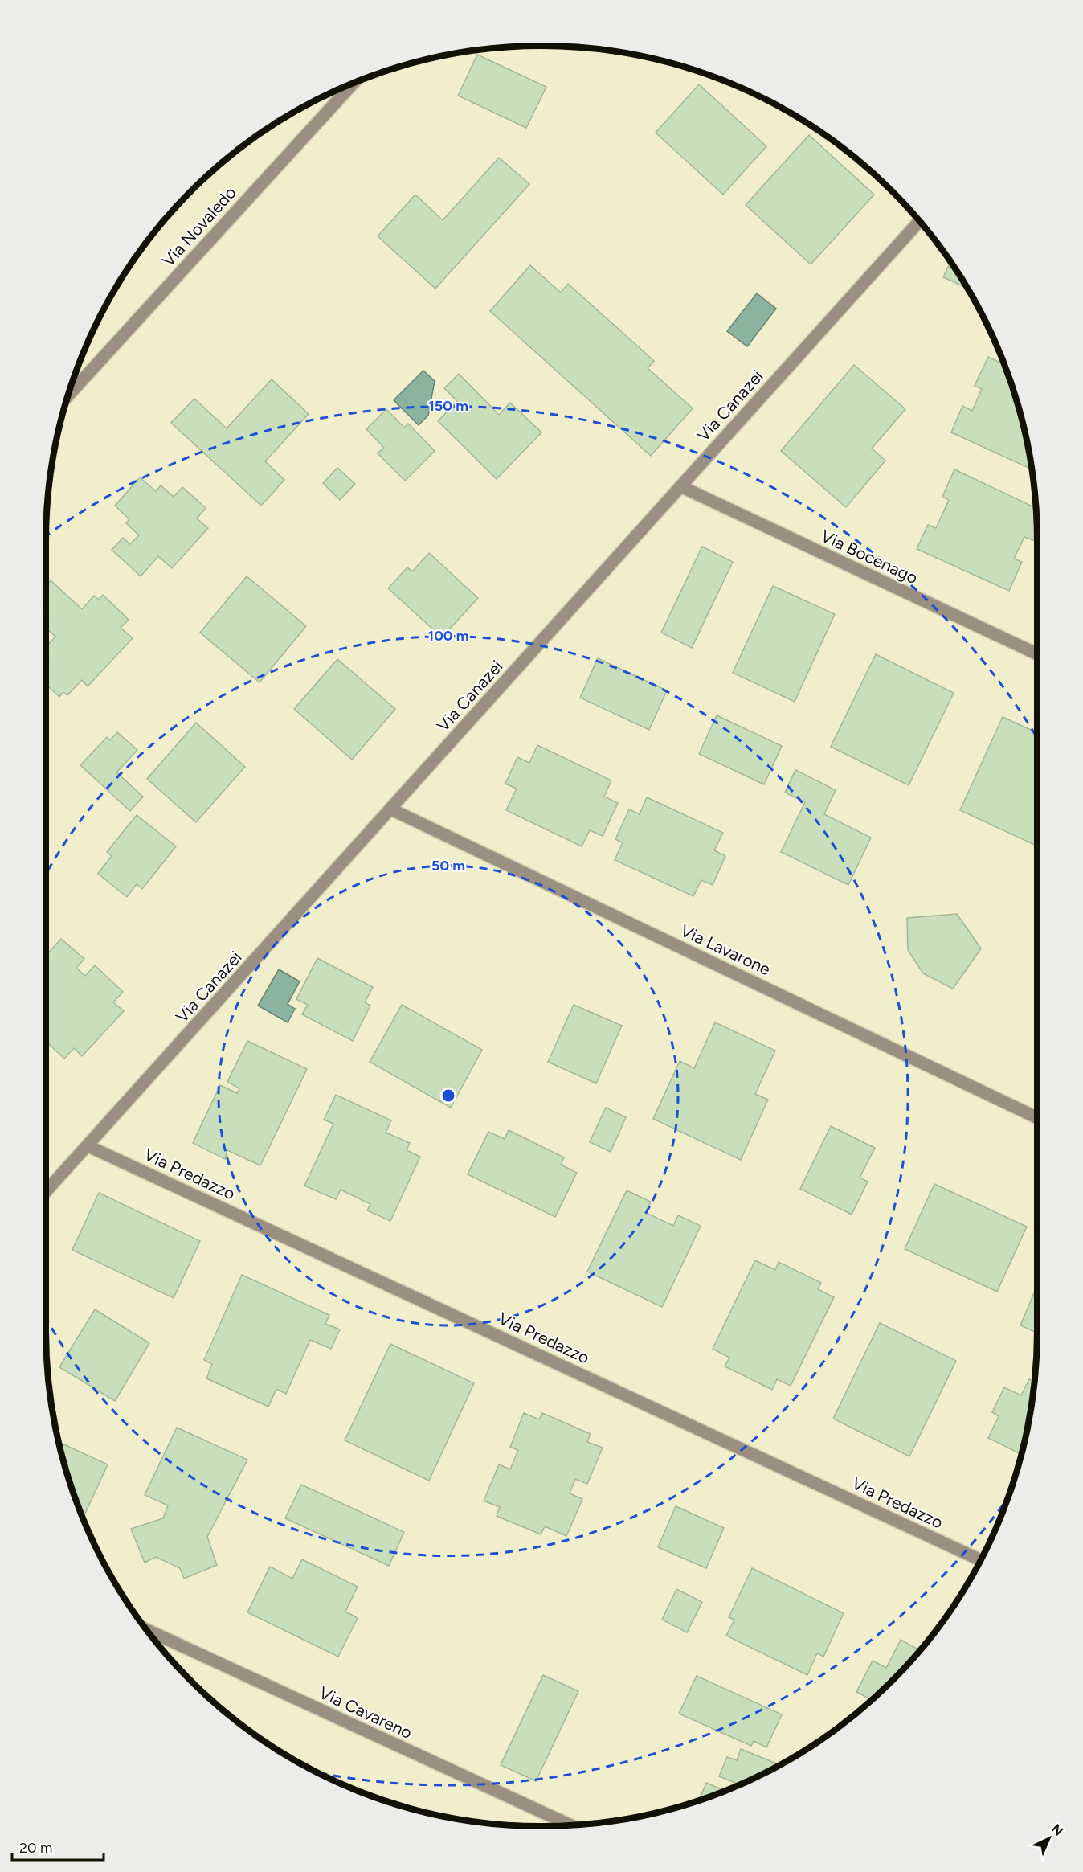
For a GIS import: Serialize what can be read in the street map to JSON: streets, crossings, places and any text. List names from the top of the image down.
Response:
{
  "streets": {
    "street": [
      "Via Novaledo",
      "Via Canazei",
      "Via Bocenago",
      "Via Lavarone",
      "Via Predazzo",
      "Via Cavareno"
    ]
  },
  "crossings": [
    ["Via Canazei", "Via Bocenago"],
    ["Via Canazei", "Via Lavarone"],
    ["Via Canazei", "Via Predazzo"]
  ],
  "scale_bar": "20 m",
  "north": "top right",
  "rings": ["150 m", "100 m", "50 m"]
}
